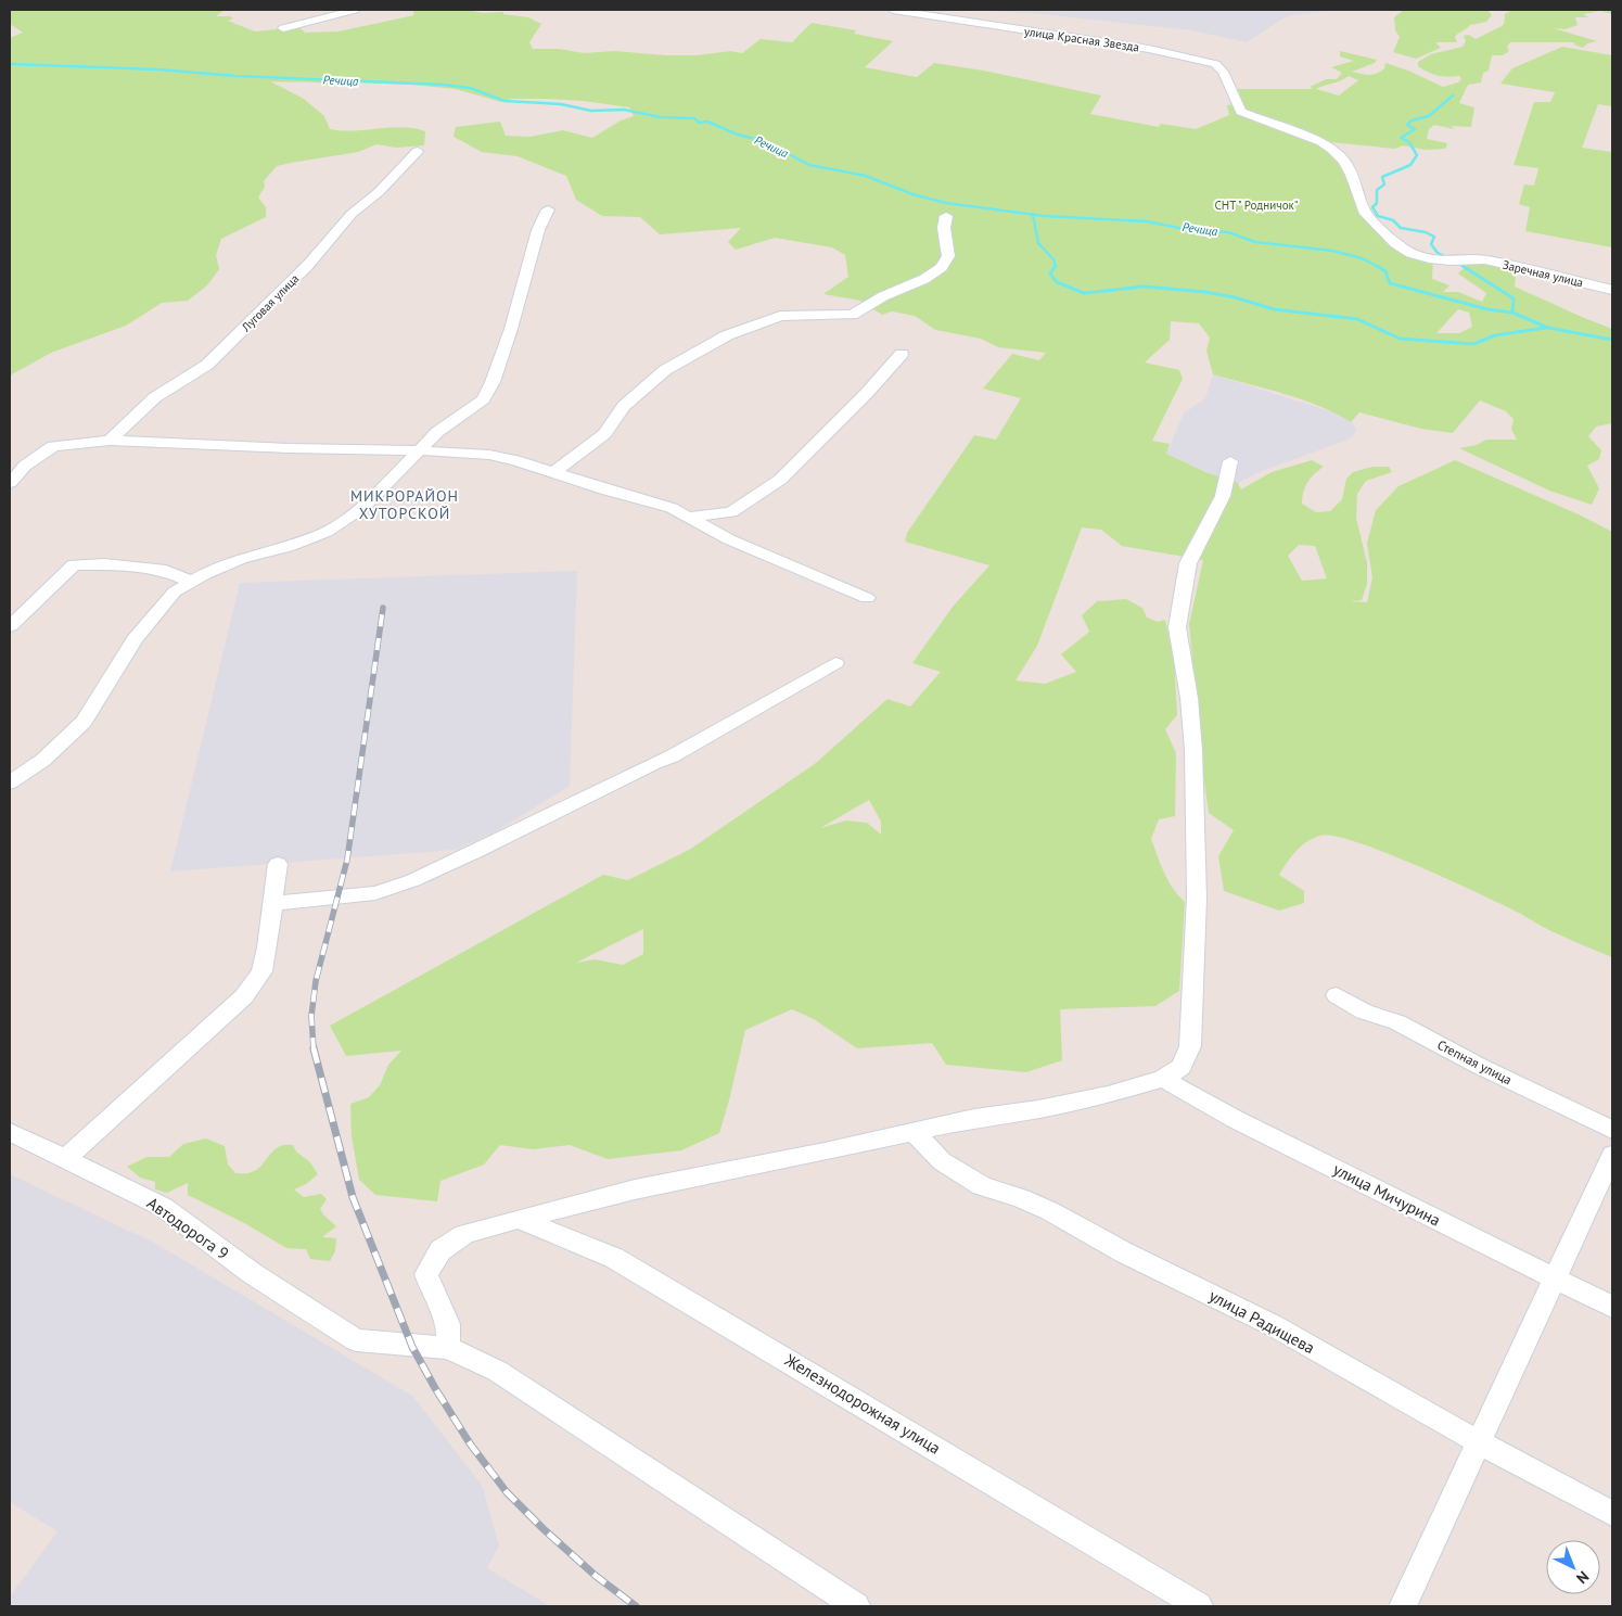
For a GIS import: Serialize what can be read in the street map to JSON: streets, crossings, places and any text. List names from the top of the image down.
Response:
{
  "streets": {
    "street": [
      "улица Красная Звезда",
      "Заречная улица",
      "Луговая улица",
      "Степная улица",
      "улица Мичурина",
      "Автодорога 9",
      "улица Радищева",
      "Железнодорожная улица"
    ]
  },
  "crossings": [
    ["улица Красная Звезда", "Заречная улица"]
  ],
  "districts": ["МИКРОРАЙОН ХУТОРСКОЙ"],
  "water": ["Речица"],
  "parks": ["СНТ \" Родничок\""],
  "north": "bottom right"
}
